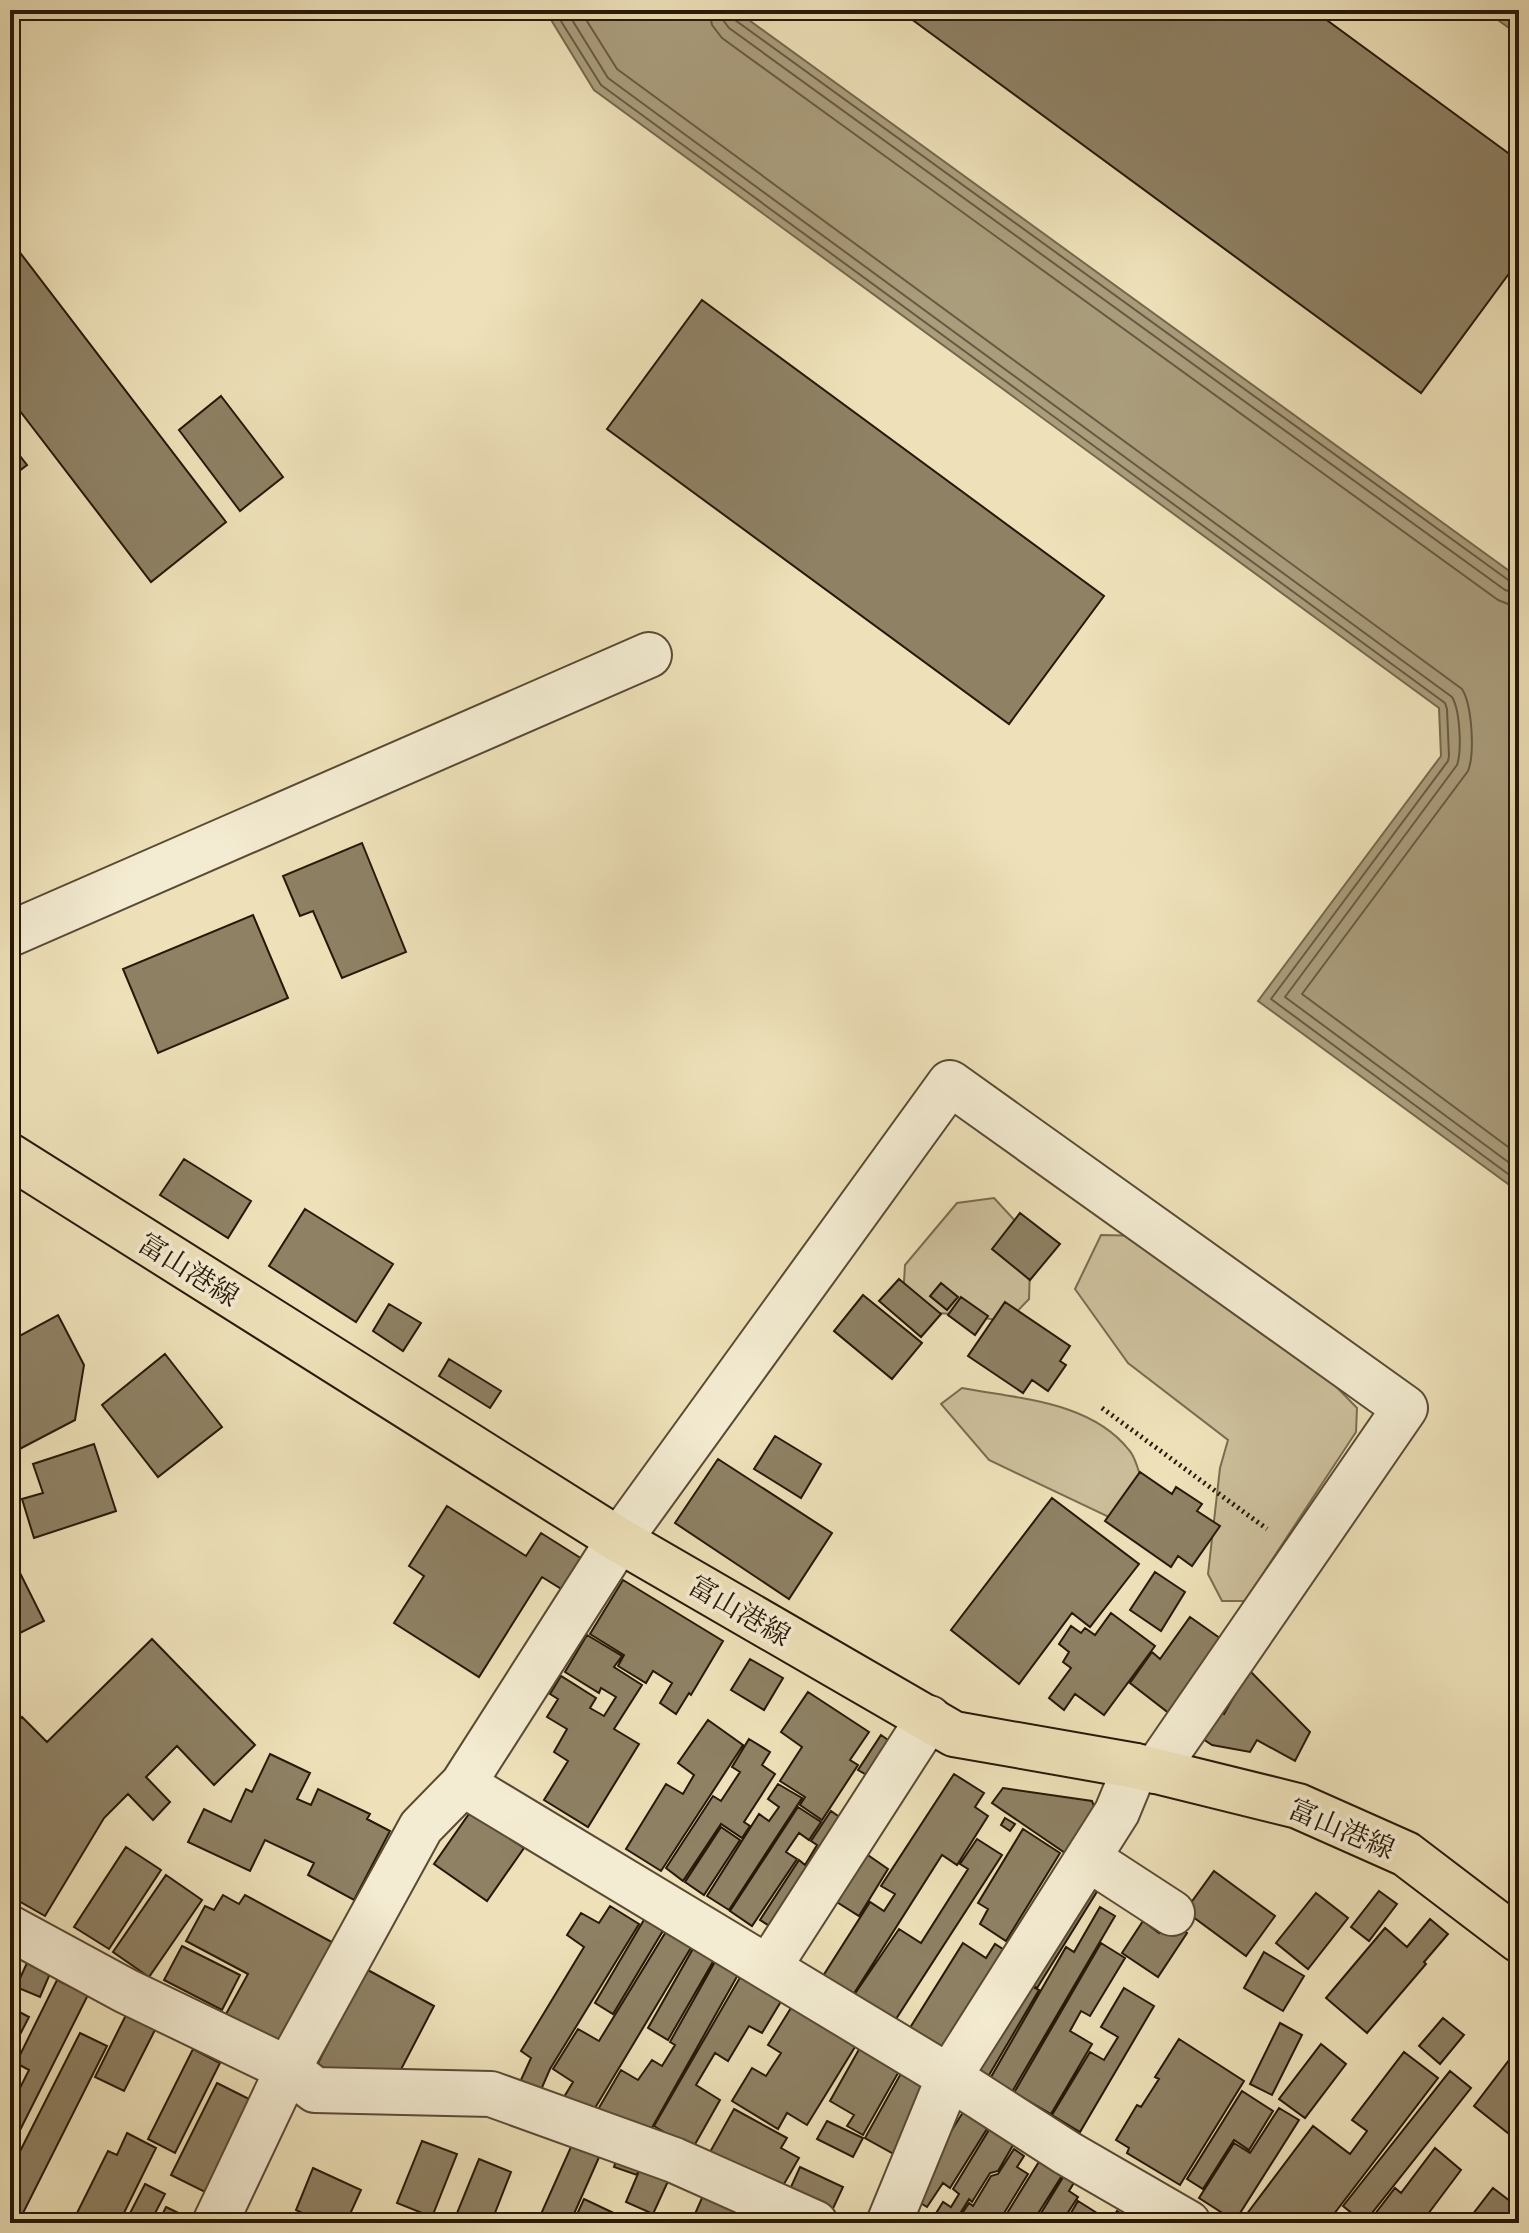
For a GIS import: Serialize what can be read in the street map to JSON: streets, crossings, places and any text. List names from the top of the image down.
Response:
{
  "streets": {
    "main road": ["富山港線"]
  }
}
